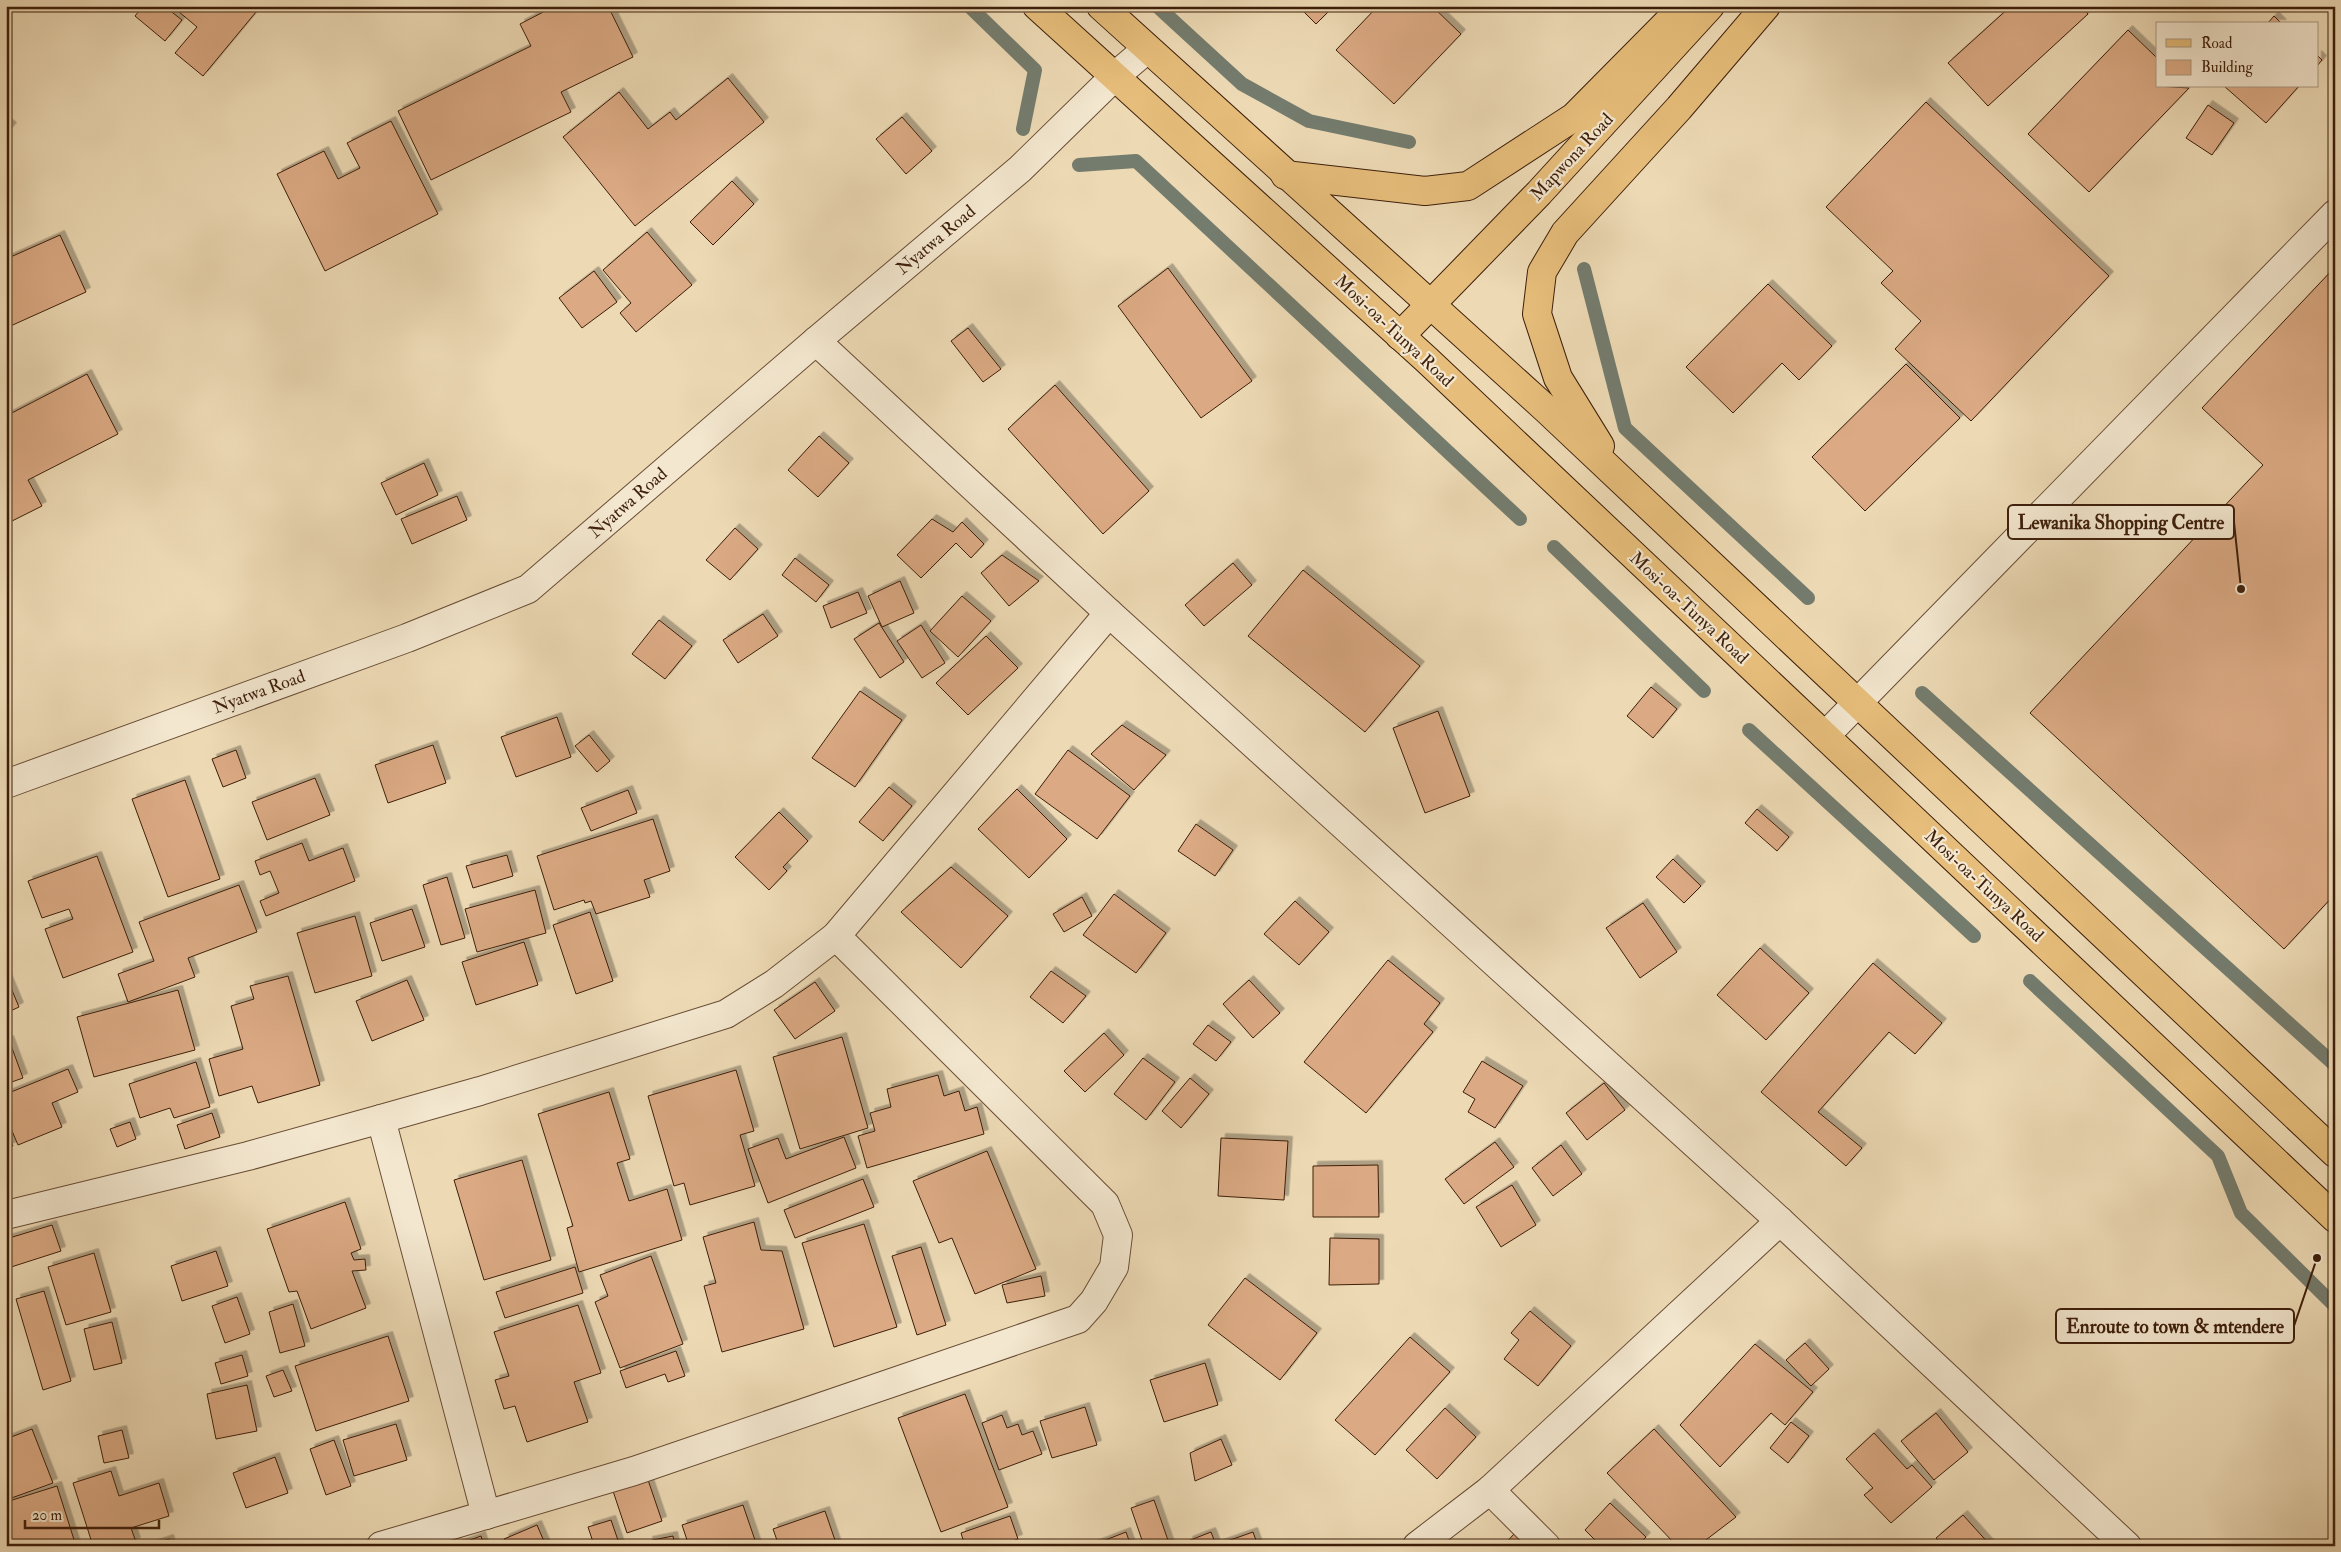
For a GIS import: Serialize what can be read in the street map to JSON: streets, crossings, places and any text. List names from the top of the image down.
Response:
{
  "streets": {
    "main road": ["Mapwona Road", "Mosi-oa-Tunya Road"],
    "street": ["Nyatwa Road"]
  },
  "crossings": [
    ["Mapwona Road", "Mosi-oa-Tunya Road"],
    ["Nyatwa Road", "Mosi-oa-Tunya Road"]
  ],
  "places": ["Lewanika Shopping Centre", "Enroute to town & mtendere"],
  "legend": ["Road", "Building"],
  "scale_bar": "20 m"
}
